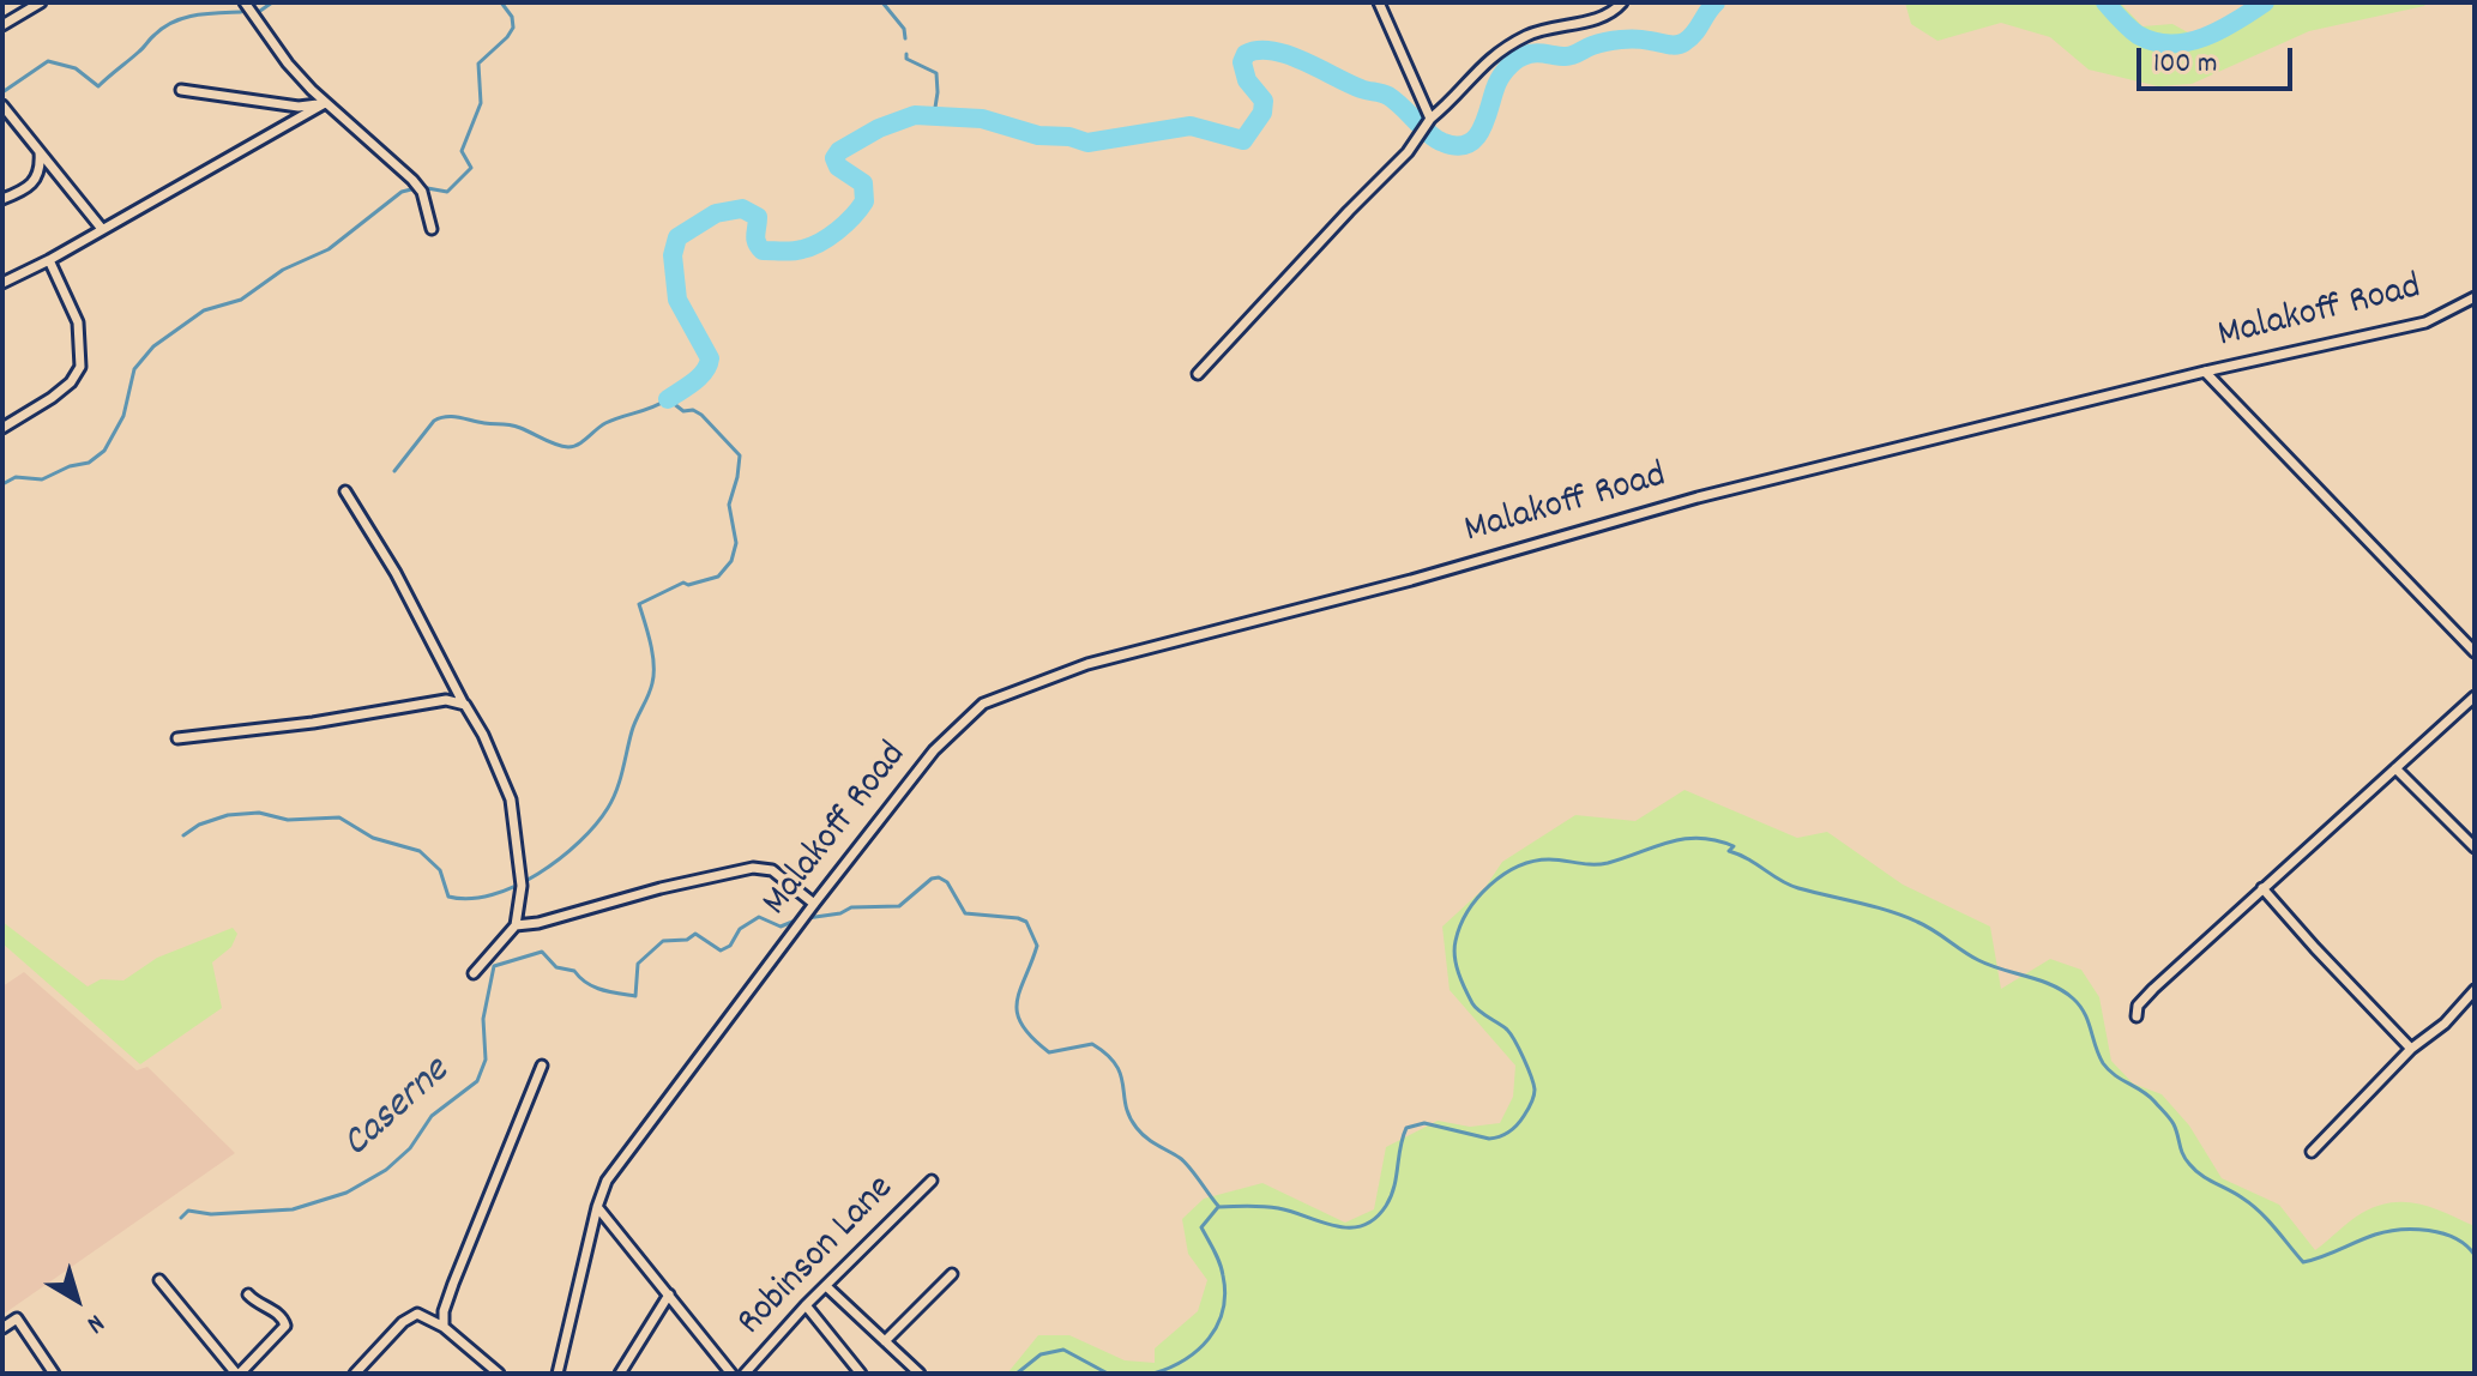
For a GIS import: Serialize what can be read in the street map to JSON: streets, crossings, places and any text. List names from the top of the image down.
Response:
{
  "streets": {
    "street": ["Malakoff Road", "Robinson Lane"]
  },
  "water": ["Caserne"],
  "scale_bar": "100 m",
  "north": "bottom right"
}
